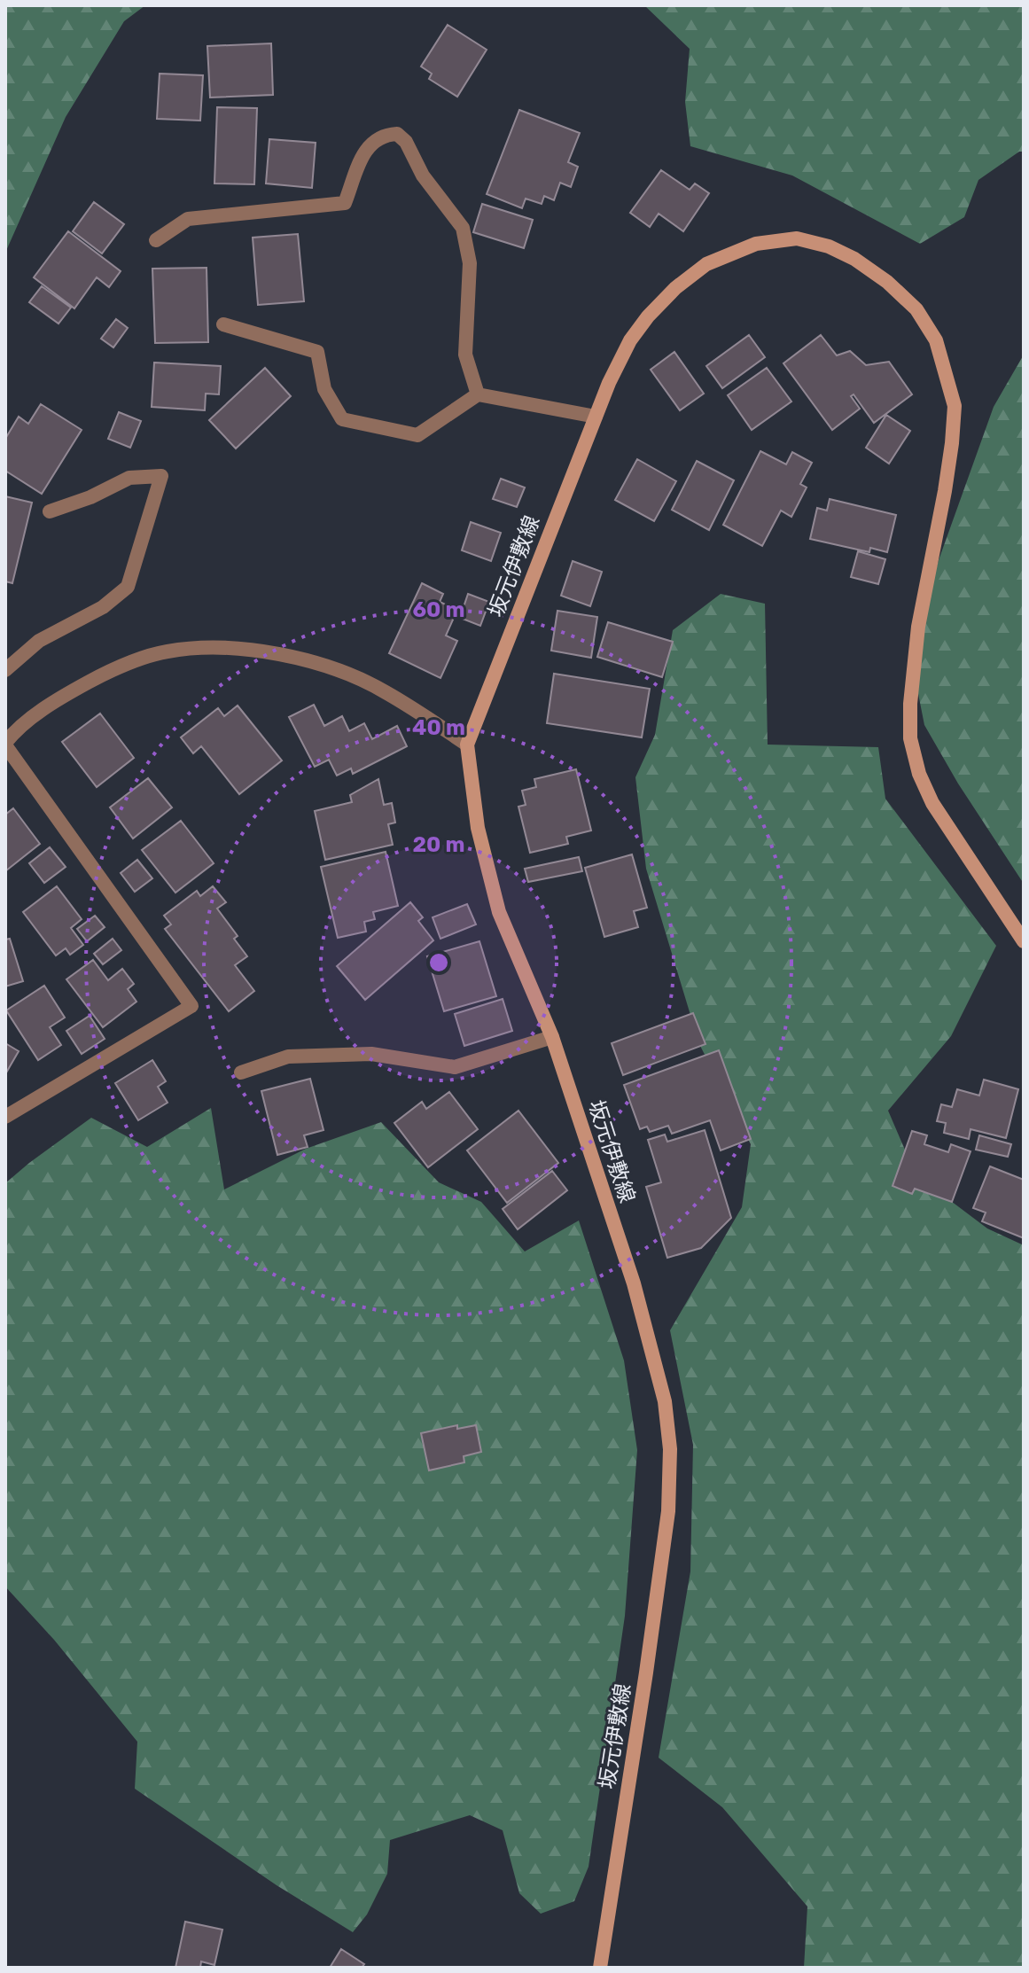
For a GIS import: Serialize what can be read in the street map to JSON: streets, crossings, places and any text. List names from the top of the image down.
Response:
{
  "streets": {
    "main road": ["坂元伊敷線"]
  },
  "rings": ["60 m", "40 m", "20 m"]
}
